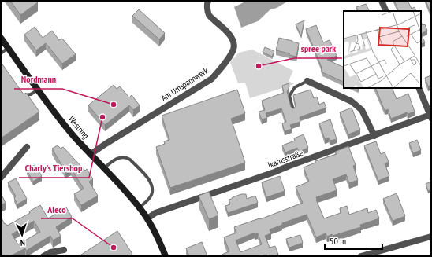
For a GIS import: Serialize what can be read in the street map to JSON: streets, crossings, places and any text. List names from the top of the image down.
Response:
{
  "streets": {
    "main road": ["Westring"],
    "street": ["Am Umspannwerk", "Ikarusstraße"]
  },
  "crossings": [
    ["Am Umspannwerk", "Westring"],
    ["Westring", "Ikarusstraße"]
  ],
  "places": [
    "spree park",
    "Nordmann",
    "Charly's Tiershop",
    "Aleco"
  ],
  "scale_bar": "50 m",
  "north": "bottom"
}
